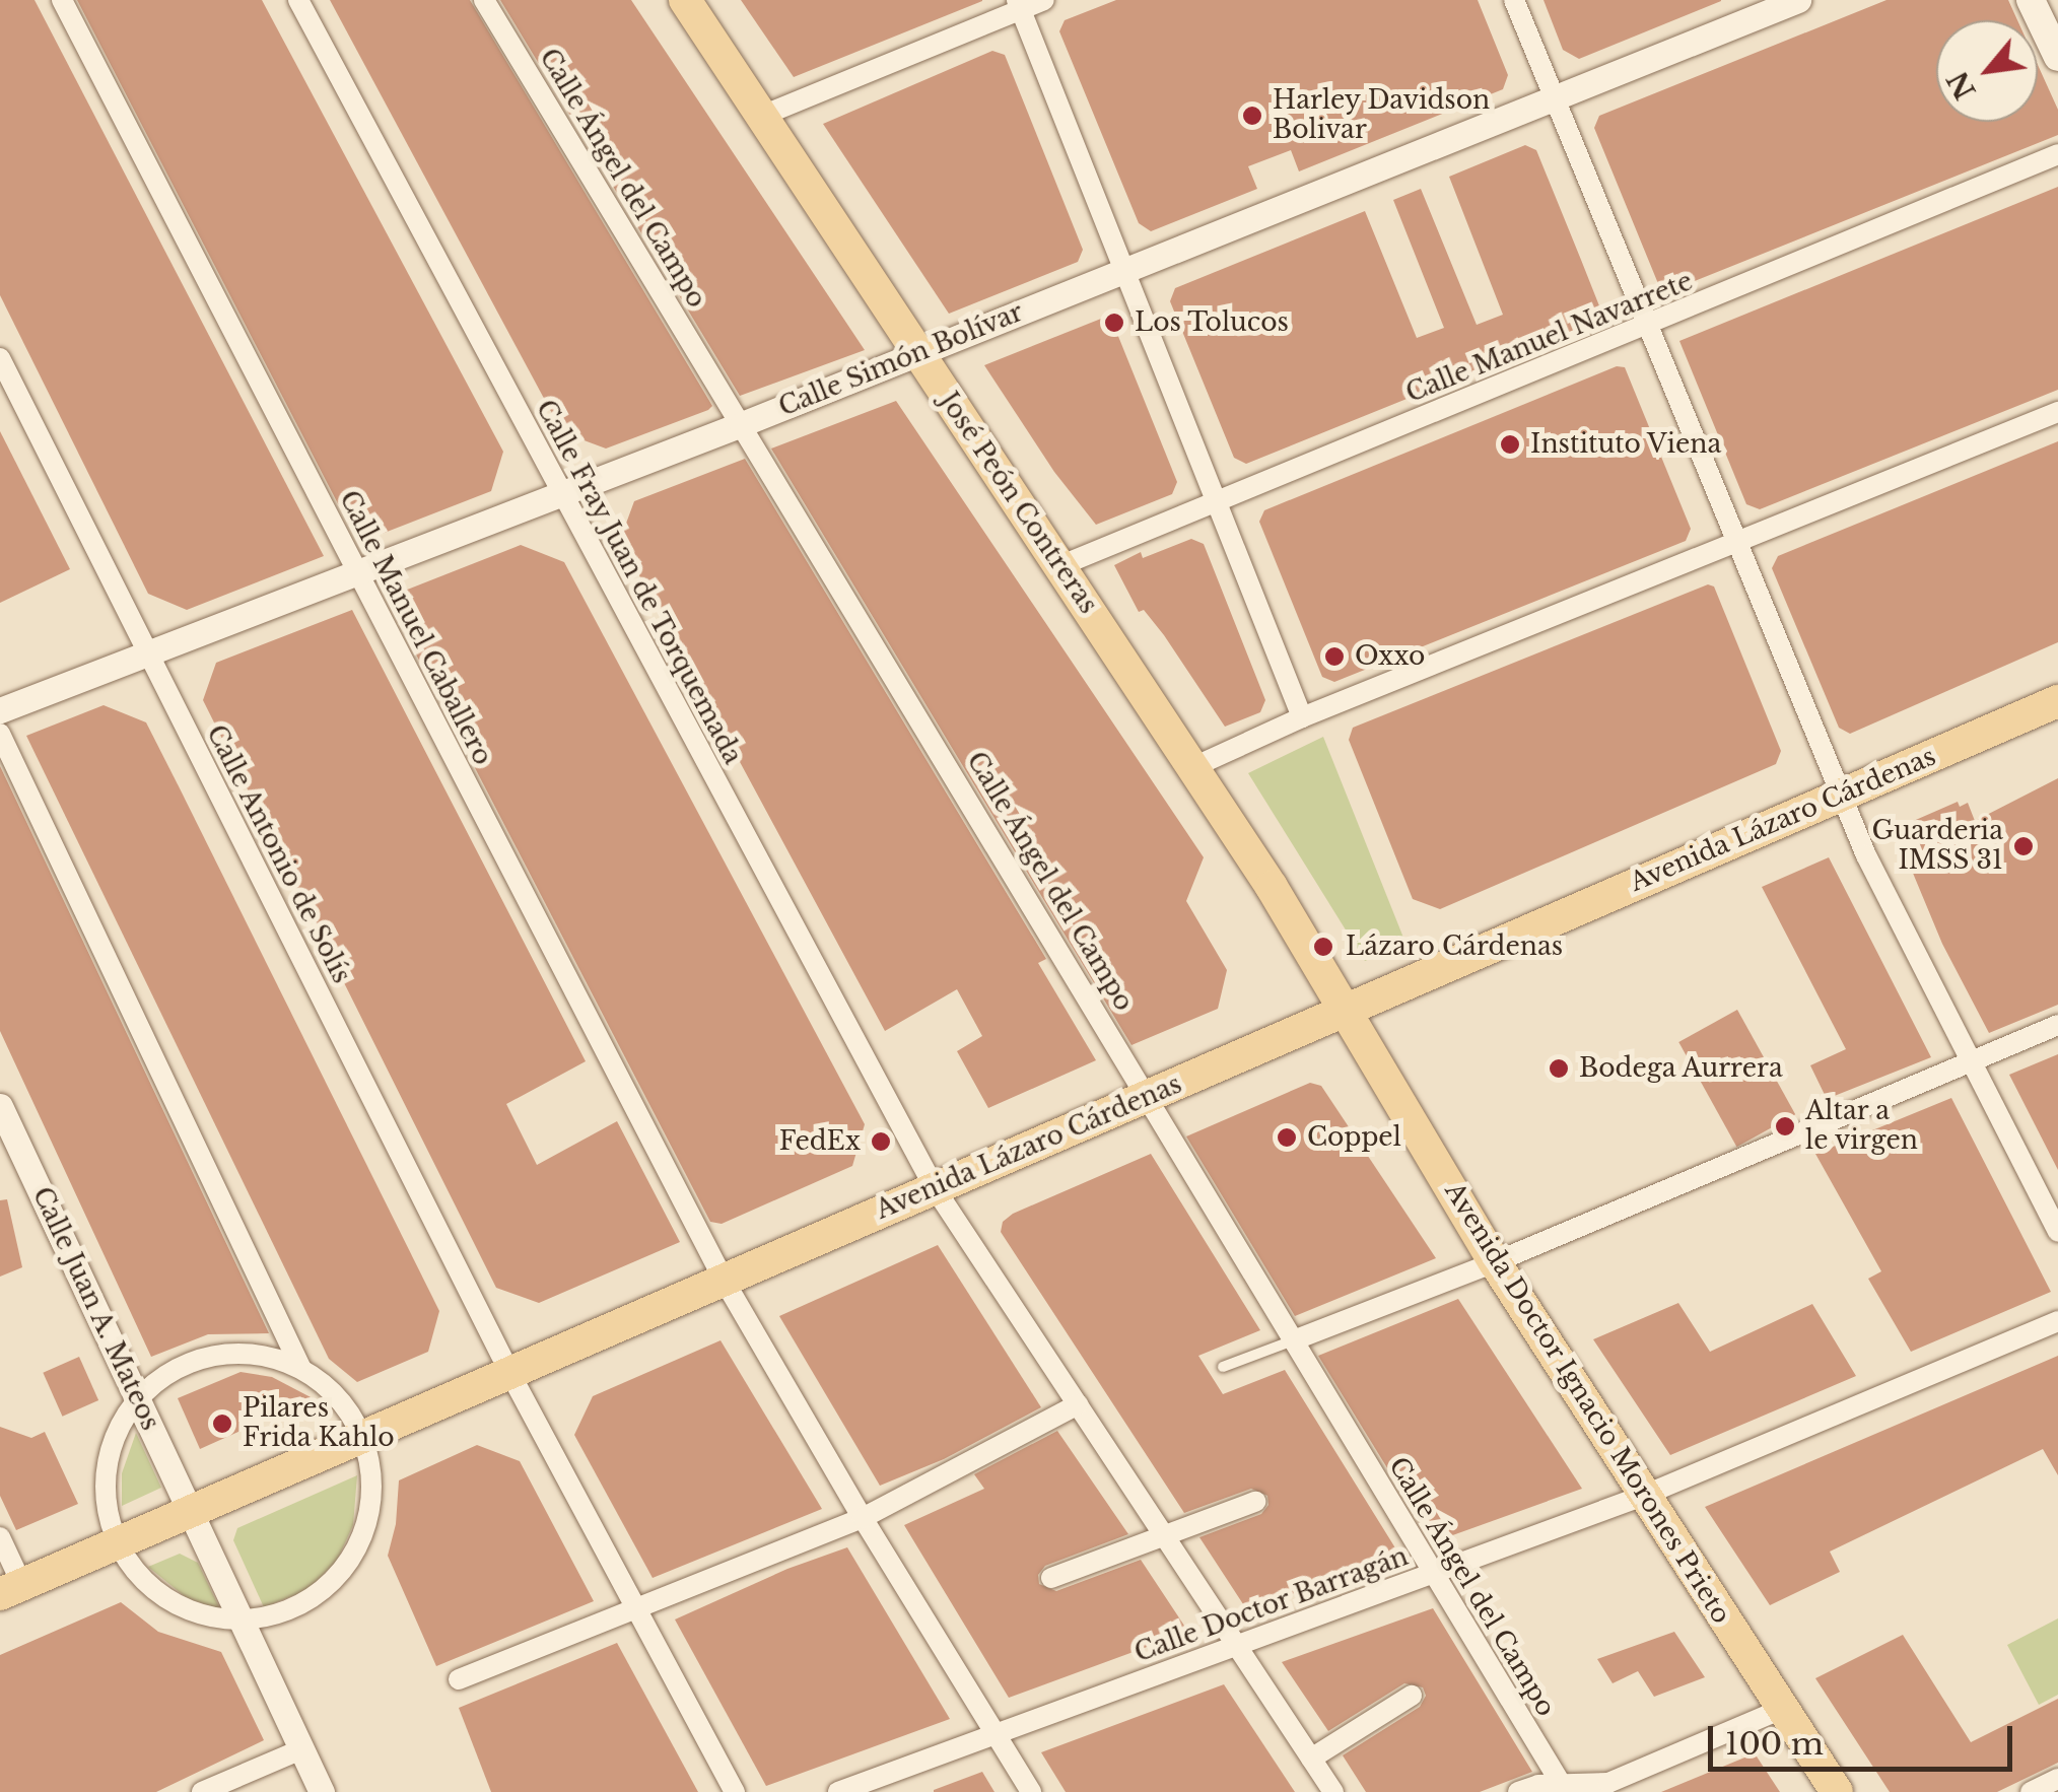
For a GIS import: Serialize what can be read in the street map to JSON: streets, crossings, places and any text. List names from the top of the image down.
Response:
{
  "streets": {
    "main road": ["José Peón Contreras", "Avenida Lázaro Cárdenas", "Avenida Doctor Ignacio Morones Prieto"],
    "street": [
      "Calle Ángel del Campo",
      "Calle Manuel Navarrete",
      "Calle Simón Bolívar",
      "Calle Fray Juan de Torquemada",
      "Calle Manuel Caballero",
      "Calle Antonio de Solís",
      "Calle Juan A. Mateos",
      "Calle Doctor Barragán"
    ]
  },
  "crossings": [
    ["Calle Ángel del Campo", "Calle Simón Bolívar"],
    ["Calle Ángel del Campo", "Avenida Lázaro Cárdenas"],
    ["Calle Ángel del Campo", "Calle Doctor Barragán"],
    ["Calle Manuel Navarrete", "José Peón Contreras"],
    ["Calle Simón Bolívar", "José Peón Contreras"],
    ["Calle Simón Bolívar", "Calle Fray Juan de Torquemada"],
    ["Calle Simón Bolívar", "Calle Manuel Caballero"],
    ["Calle Simón Bolívar", "Calle Antonio de Solís"],
    ["José Peón Contreras", "Avenida Lázaro Cárdenas"],
    ["José Peón Contreras", "Avenida Doctor Ignacio Morones Prieto"],
    ["Calle Fray Juan de Torquemada", "Avenida Lázaro Cárdenas"],
    ["Calle Fray Juan de Torquemada", "Calle Doctor Barragán"],
    ["Calle Manuel Caballero", "Avenida Lázaro Cárdenas"],
    ["Calle Manuel Caballero", "Calle Doctor Barragán"],
    ["Avenida Lázaro Cárdenas", "Calle Antonio de Solís"],
    ["Avenida Lázaro Cárdenas", "Calle Juan A. Mateos"],
    ["Avenida Lázaro Cárdenas", "Avenida Doctor Ignacio Morones Prieto"],
    ["Avenida Doctor Ignacio Morones Prieto", "Calle Doctor Barragán"]
  ],
  "places": [
    "Harley Davidson Bolivar",
    "Los Tolucos",
    "Instituto Viena",
    "Oxxo",
    "Guarderia IMSS 31",
    "Lázaro Cárdenas",
    "Bodega Aurrera",
    "Altar a le virgen",
    "Coppel",
    "FedEx",
    "Pilares Frida Kahlo"
  ],
  "scale_bar": "100 m",
  "north": "bottom left"
}
